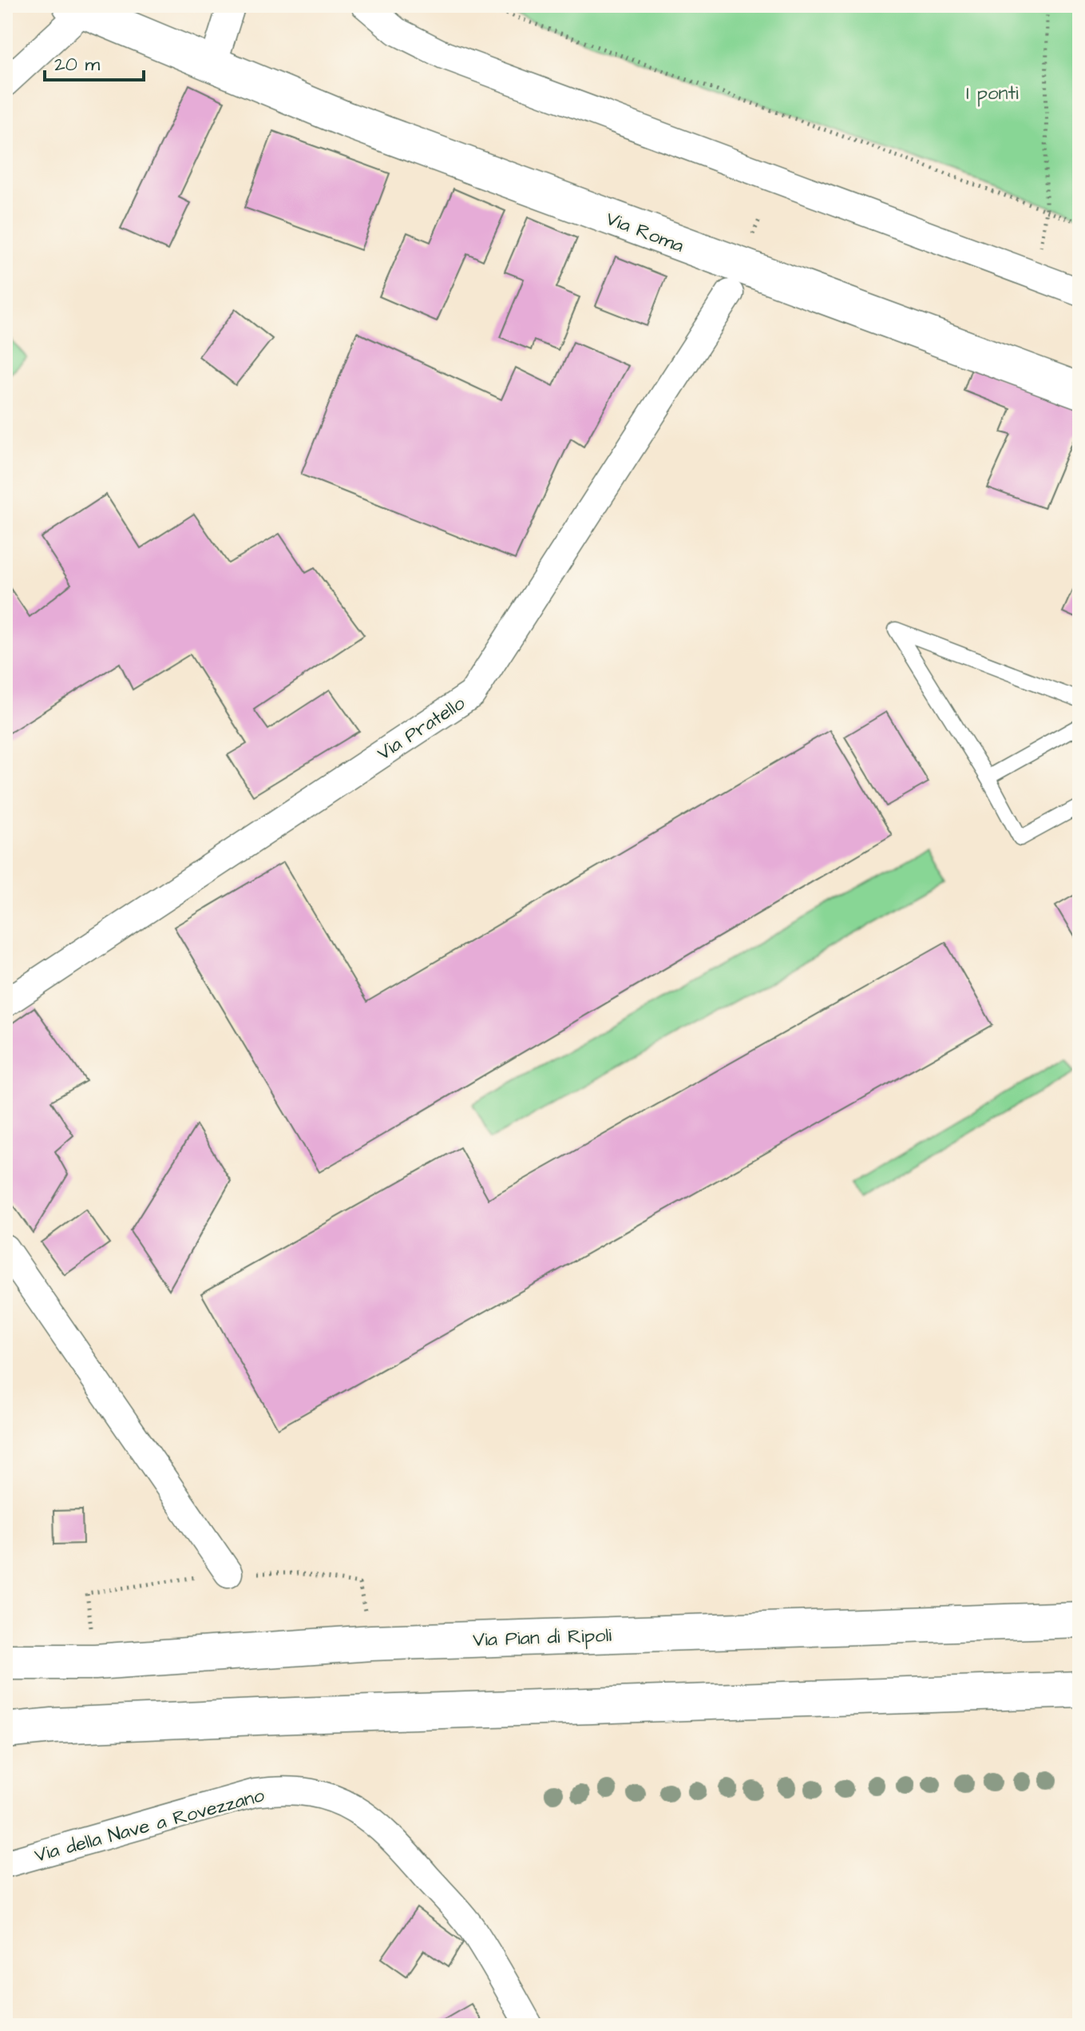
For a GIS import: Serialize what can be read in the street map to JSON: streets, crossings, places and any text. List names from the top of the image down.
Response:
{
  "streets": {
    "main road": ["Via Roma", "Via Pian di Ripoli"],
    "street": ["Via Pratello", "Via della Nave a Rovezzano"]
  },
  "parks": ["I ponti"],
  "scale_bar": "20 m"
}
